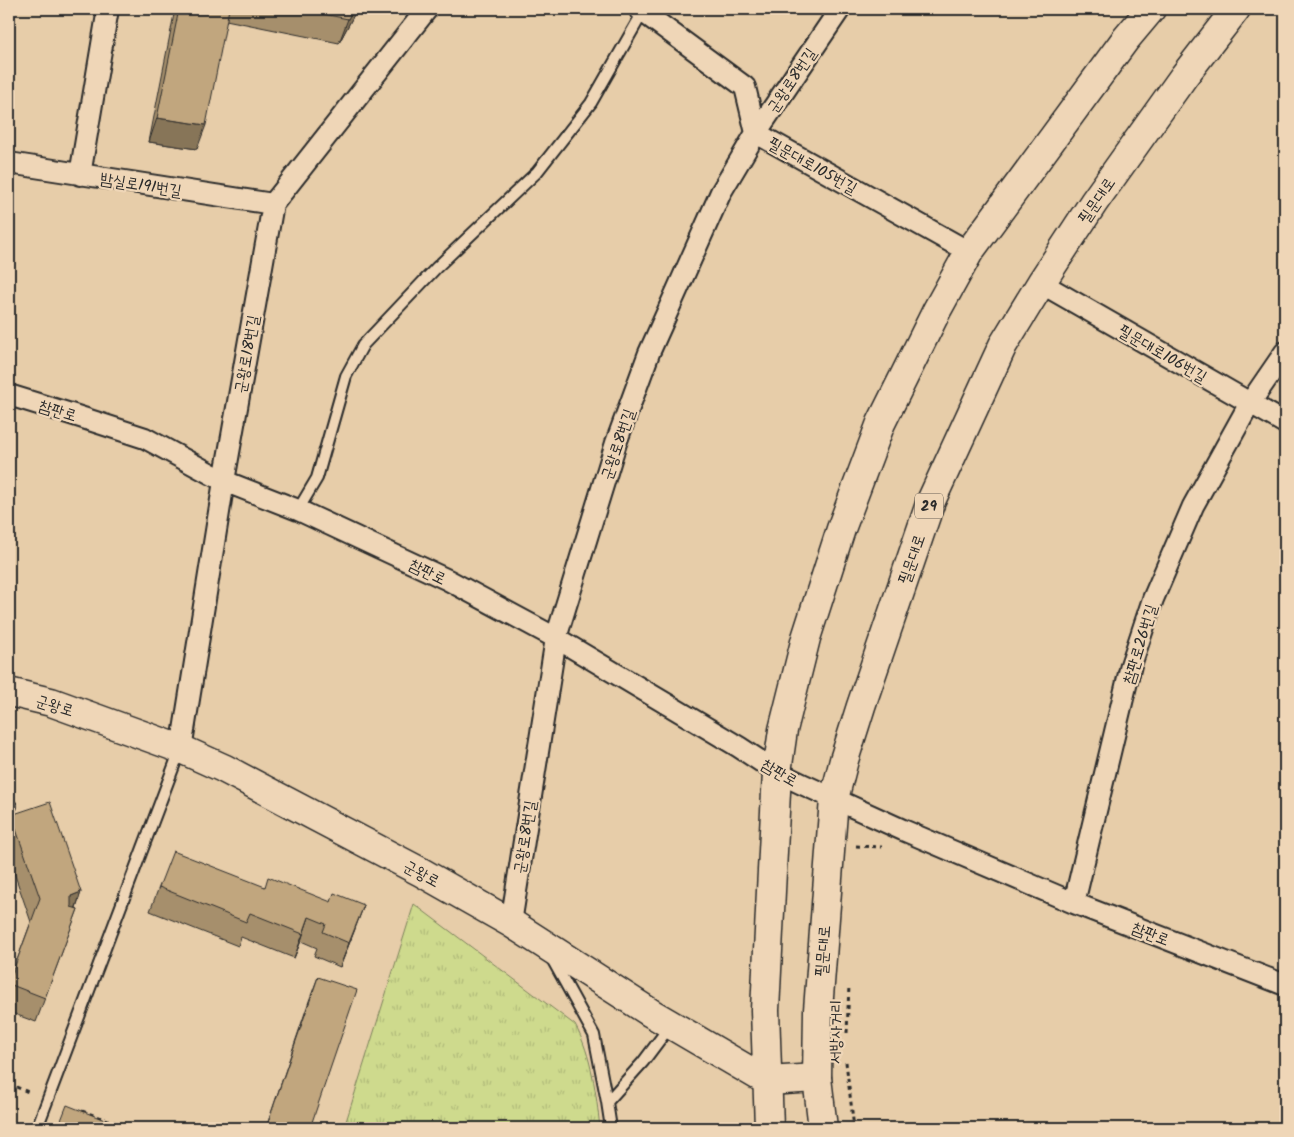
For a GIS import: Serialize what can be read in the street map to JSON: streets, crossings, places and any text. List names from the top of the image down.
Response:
{
  "streets": {
    "main road": ["필문대로", "29", "군왕로"],
    "street": [
      "군왕로8번길",
      "필문대로105번길",
      "밤실로191번길",
      "필문대로106번길",
      "군왕로18번길",
      "참판로",
      "참판로26번길"
    ],
    "path": ["서방사거리"]
  },
  "crossings": [
    ["군왕로8번길", "필문대로105번길"],
    ["군왕로8번길", "참판로"],
    ["군왕로8번길", "군왕로"],
    ["필문대로105번길", "참판로"],
    ["밤실로191번길", "군왕로18번길"],
    ["필문대로", "필문대로106번길"],
    ["필문대로", "참판로"],
    ["필문대로106번길", "참판로26번길"],
    ["군왕로18번길", "참판로"],
    ["군왕로18번길", "군왕로"],
    ["참판로", "참판로26번길"]
  ]
}
